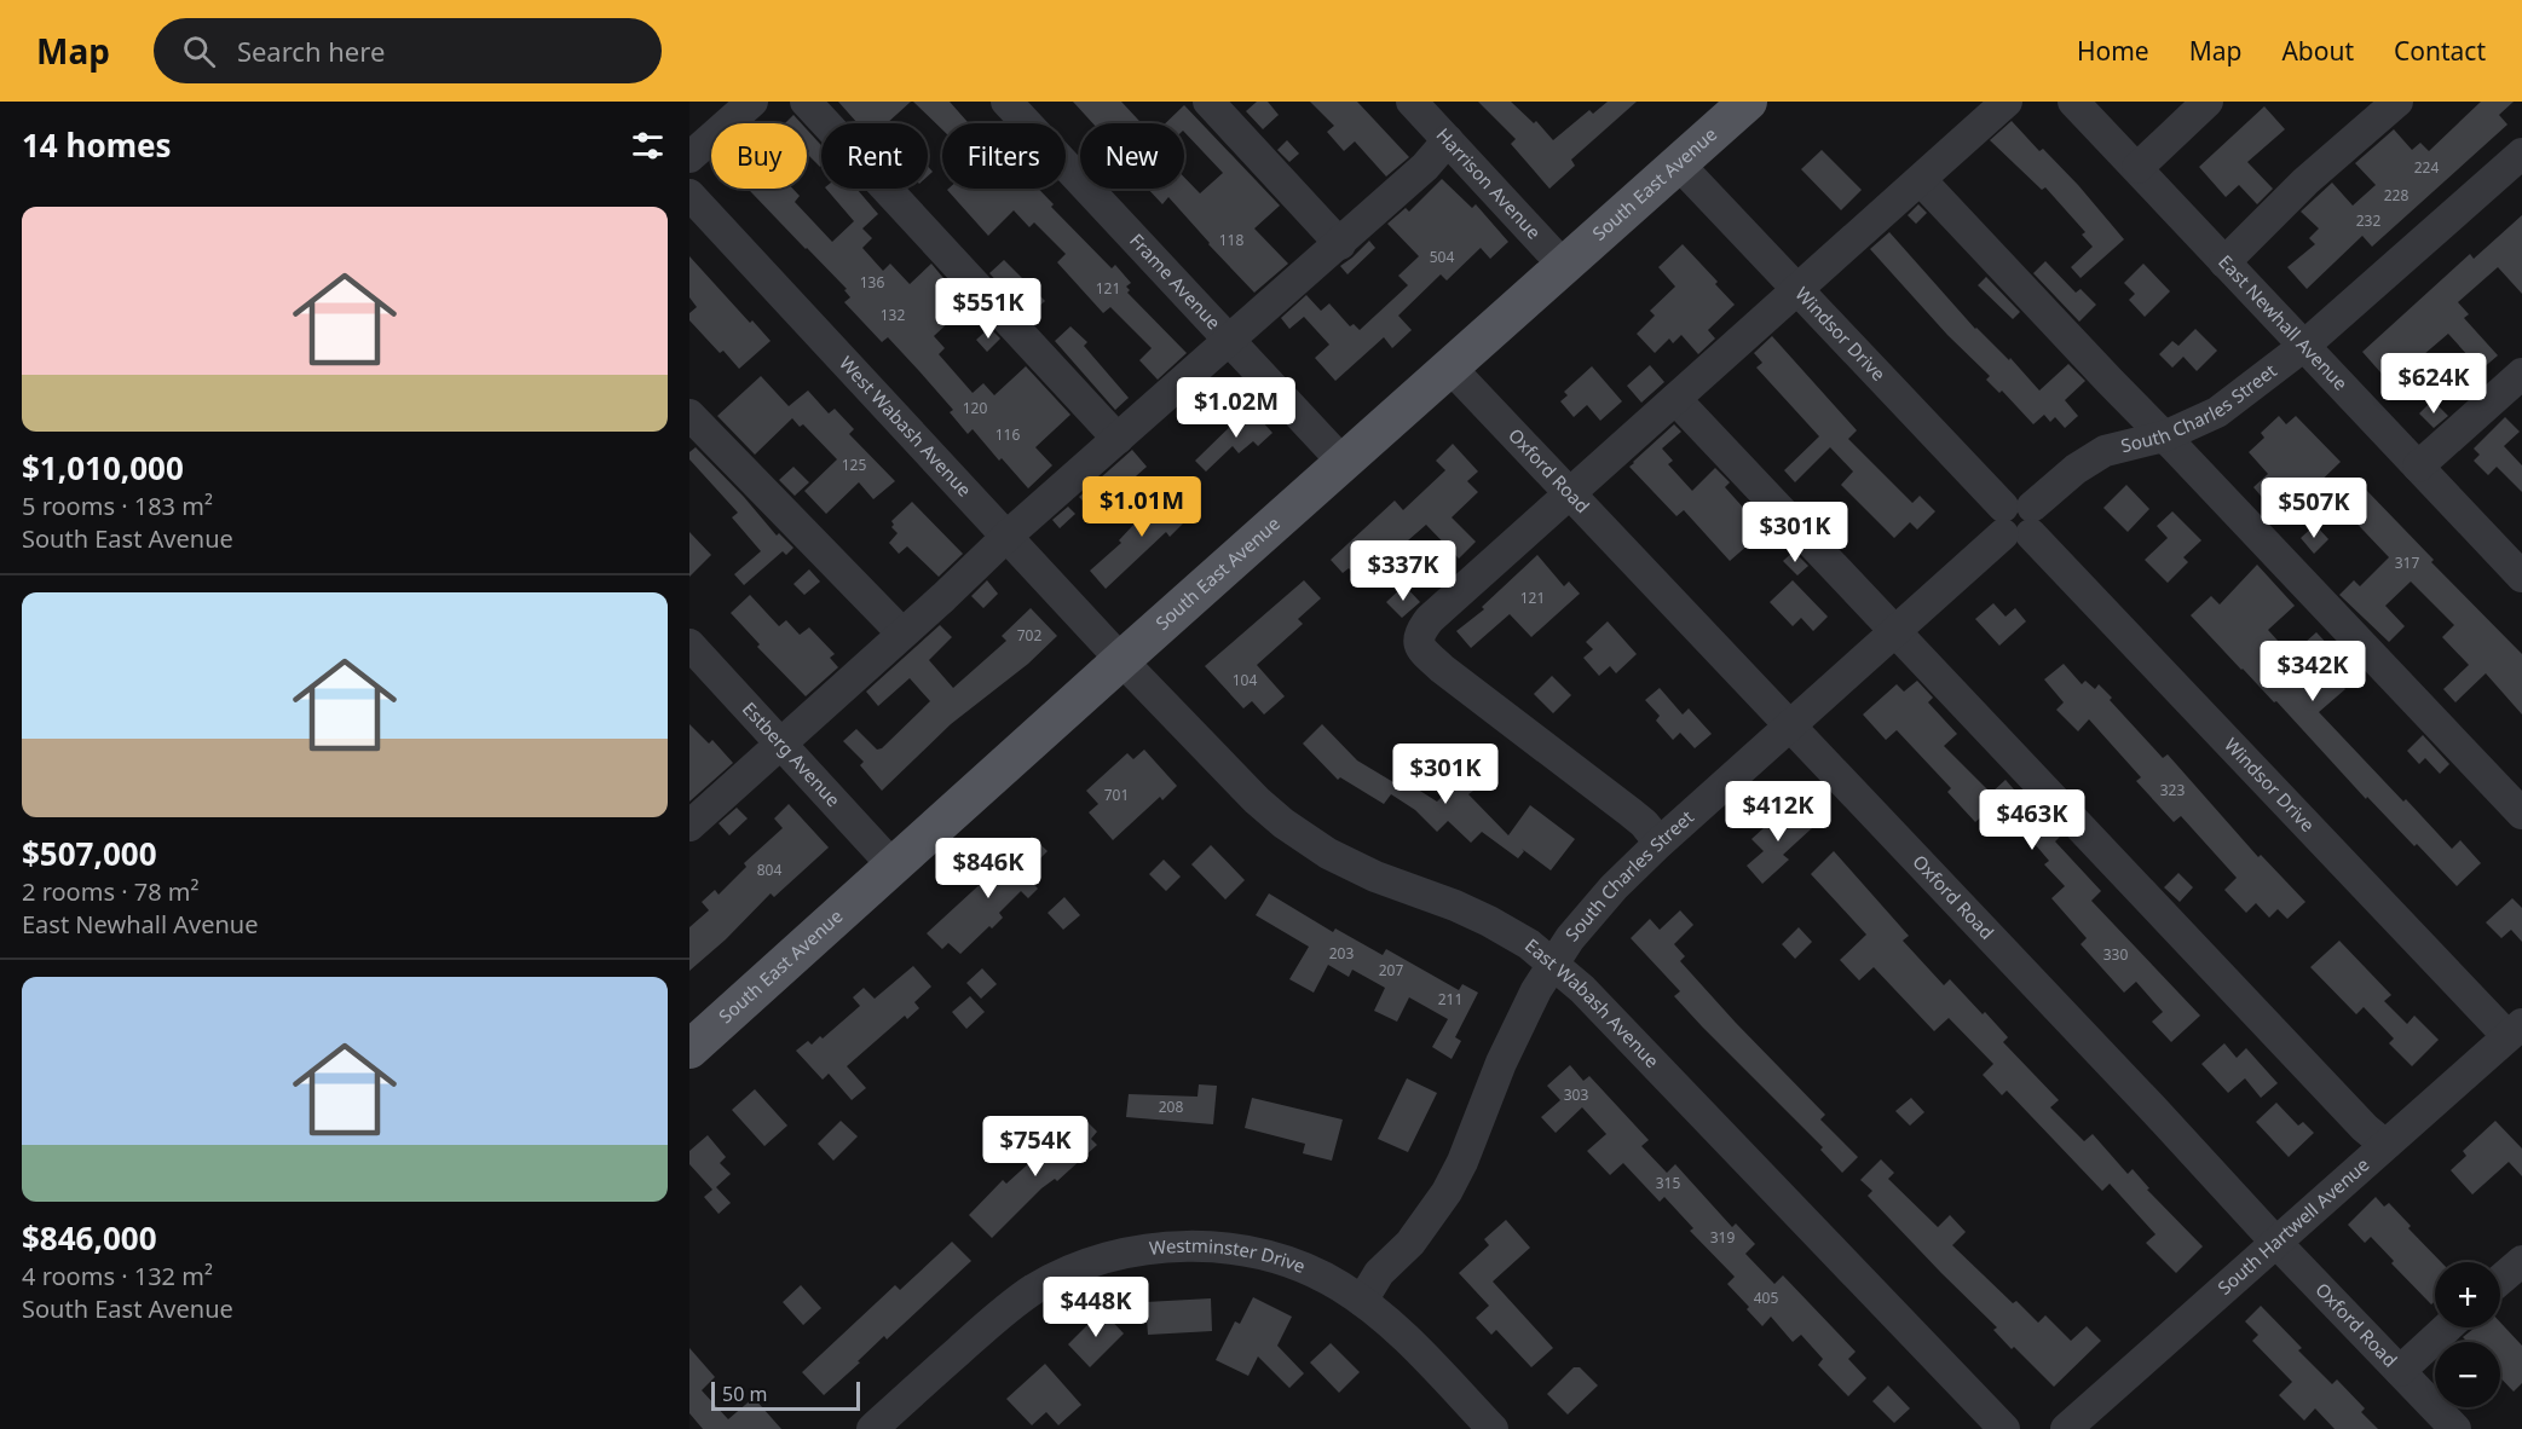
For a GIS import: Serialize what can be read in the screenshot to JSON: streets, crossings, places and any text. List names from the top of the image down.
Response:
{
  "streets": {
    "main road": ["South East Avenue"],
    "street": [
      "Harrison Avenue",
      "Frame Avenue",
      "East Newhall Avenue",
      "Windsor Drive",
      "South Charles Street",
      "West Wabash Avenue",
      "Oxford Road",
      "Estberg Avenue",
      "East Wabash Avenue",
      "South Hartwell Avenue",
      "Westminster Drive"
    ]
  },
  "crossings": [
    ["South East Avenue", "Harrison Avenue"],
    ["South East Avenue", "Frame Avenue"],
    ["South East Avenue", "Windsor Drive"],
    ["South East Avenue", "West Wabash Avenue"],
    ["South East Avenue", "Oxford Road"],
    ["South East Avenue", "Estberg Avenue"],
    ["South East Avenue", "East Wabash Avenue"],
    ["East Newhall Avenue", "South Charles Street"],
    ["Windsor Drive", "South Charles Street"],
    ["Windsor Drive", "South Hartwell Avenue"],
    ["South Charles Street", "Oxford Road"],
    ["South Charles Street", "East Wabash Avenue"],
    ["South Charles Street", "Westminster Drive"],
    ["West Wabash Avenue", "East Wabash Avenue"],
    ["Oxford Road", "South Hartwell Avenue"]
  ],
  "house_numbers": [
    "224",
    "228",
    "232",
    "118",
    "504",
    "136",
    "121",
    "132",
    "120",
    "116",
    "125",
    "317",
    "121",
    "702",
    "104",
    "323",
    "701",
    "804",
    "203",
    "330",
    "207",
    "211",
    "303",
    "208",
    "315",
    "319",
    "405"
  ],
  "scale_bar": "50 m",
  "page": {
    "header": "Map",
    "search": "Search here",
    "nav": [
      "Home",
      "Map",
      "About",
      "Contact"
    ],
    "heading": "14 homes",
    "chip": [
      "Buy",
      "Rent",
      "Filters",
      "New"
    ],
    "list": [
      {
        "name": "$1,010,000",
        "note": "5 rooms · 183 m² · South East Avenue"
      },
      {
        "name": "$507,000",
        "note": "2 rooms · 78 m² · East Newhall Avenue"
      },
      {
        "name": "$846,000",
        "note": "4 rooms · 132 m² · South East Avenue"
      }
    ],
    "price": [
      "$551K",
      "$624K",
      "$1.02M",
      "$1.01M",
      "$507K",
      "$301K",
      "$337K",
      "$342K",
      "$301K",
      "$412K",
      "$463K",
      "$846K",
      "$754K",
      "$448K"
    ],
    "map_buttons": ["+", "−"],
    "scale": "50 m"
  }
}
